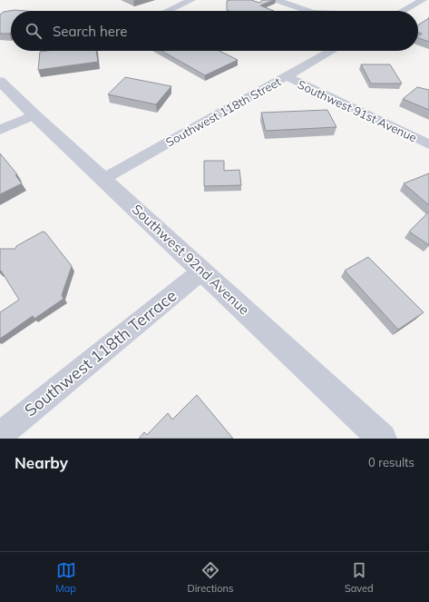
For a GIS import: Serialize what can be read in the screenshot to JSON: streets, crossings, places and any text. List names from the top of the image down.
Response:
{
  "streets": {
    "street": [
      "Southwest 91st Avenue",
      "Southwest 118th Street",
      "Southwest 92nd Avenue",
      "Southwest 118th Terrace"
    ]
  },
  "crossings": [
    ["Southwest 91st Avenue", "Southwest 118th Street"],
    ["Southwest 118th Street", "Southwest 92nd Avenue"],
    ["Southwest 92nd Avenue", "Southwest 118th Terrace"]
  ],
  "page": {
    "search": "Search here",
    "heading": ["Nearby", "0 results"],
    "nav": ["Map", "Directions", "Saved"]
  }
}
